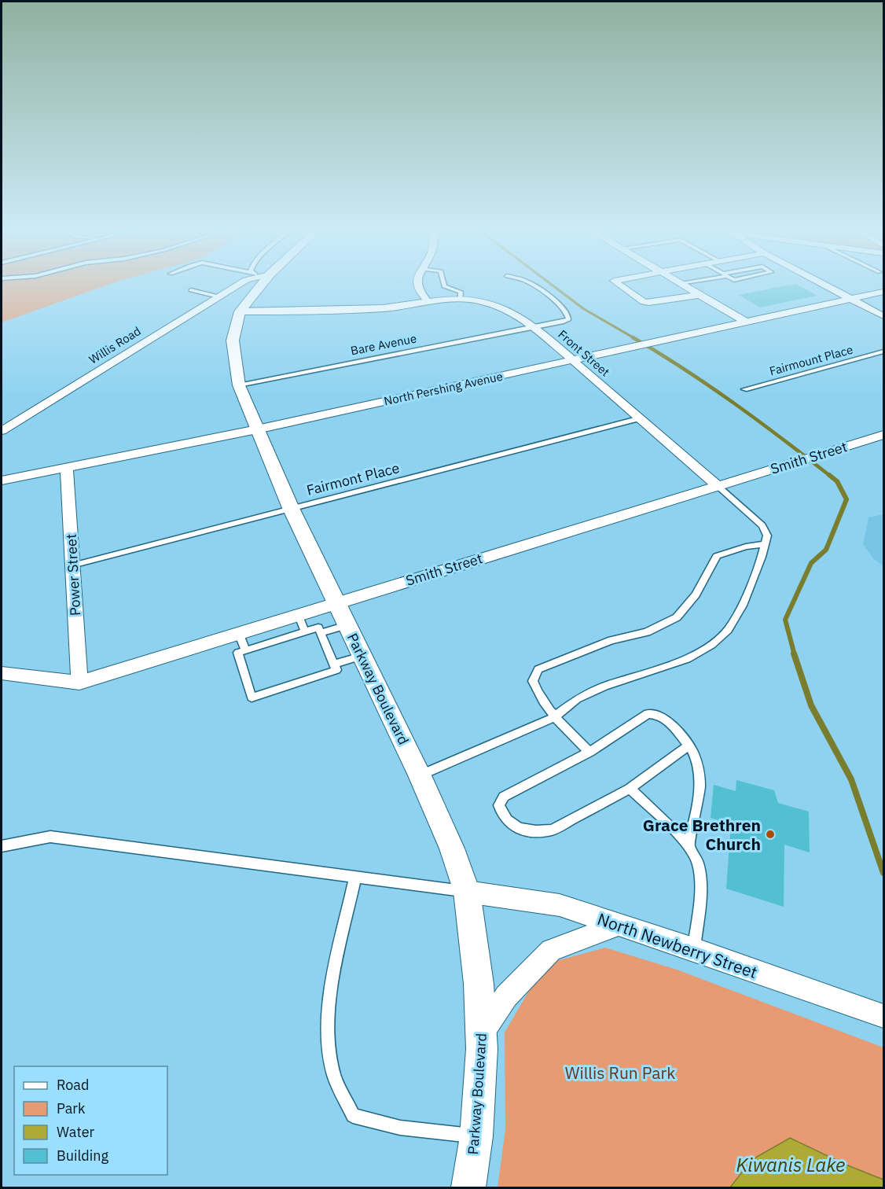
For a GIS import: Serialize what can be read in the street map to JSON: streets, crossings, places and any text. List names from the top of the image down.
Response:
{
  "streets": {
    "street": [
      "Willis Road",
      "Front Street",
      "North Pershing Avenue",
      "Smith Street",
      "Power Street",
      "Parkway Boulevard",
      "North Newberry Street"
    ],
    "lane": ["Bare Avenue", "Fairmount Place", "Fairmont Place"]
  },
  "crossings": [
    ["Bare Avenue", "Front Street"],
    ["Bare Avenue", "Parkway Boulevard"],
    ["Front Street", "North Pershing Avenue"],
    ["Front Street", "Smith Street"],
    ["Front Street", "Fairmont Place"],
    ["Front Street", "Parkway Boulevard"],
    ["North Pershing Avenue", "Power Street"],
    ["North Pershing Avenue", "Parkway Boulevard"],
    ["Smith Street", "Power Street"],
    ["Smith Street", "Parkway Boulevard"],
    ["Fairmont Place", "Power Street"],
    ["Fairmont Place", "Parkway Boulevard"],
    ["Parkway Boulevard", "North Newberry Street"]
  ],
  "water": ["Kiwanis Lake"],
  "parks": ["Willis Run Park"],
  "places": ["Grace Brethren Church"],
  "legend": [
    "Road",
    "Park",
    "Water",
    "Building"
  ]
}
